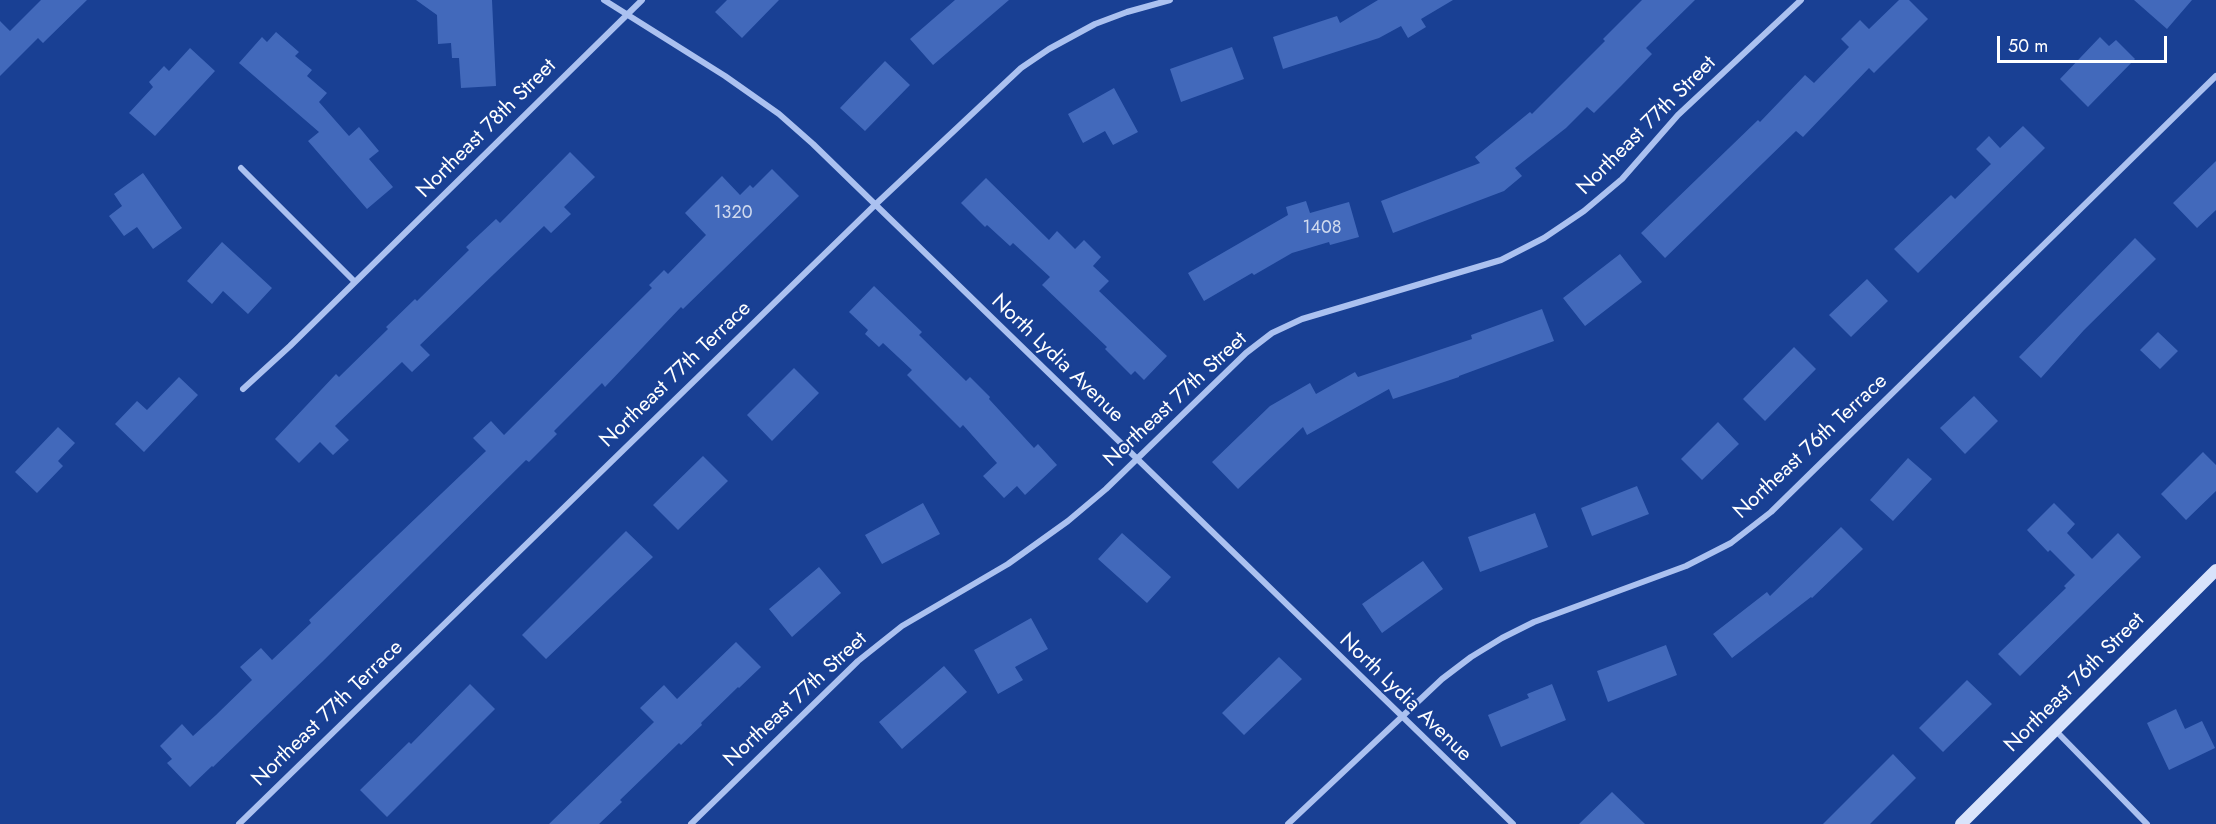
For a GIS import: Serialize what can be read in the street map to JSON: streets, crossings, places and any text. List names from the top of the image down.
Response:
{
  "streets": {
    "street": [
      "Northeast 77th Street",
      "Northeast 78th Street",
      "North Lydia Avenue",
      "Northeast 77th Terrace",
      "Northeast 76th Terrace",
      "Northeast 76th Street"
    ]
  },
  "crossings": [
    ["Northeast 77th Street", "North Lydia Avenue"],
    ["Northeast 78th Street", "North Lydia Avenue"],
    ["North Lydia Avenue", "Northeast 77th Terrace"],
    ["North Lydia Avenue", "Northeast 76th Terrace"]
  ],
  "house_numbers": ["1320", "1408"],
  "scale_bar": "50 m"
}
